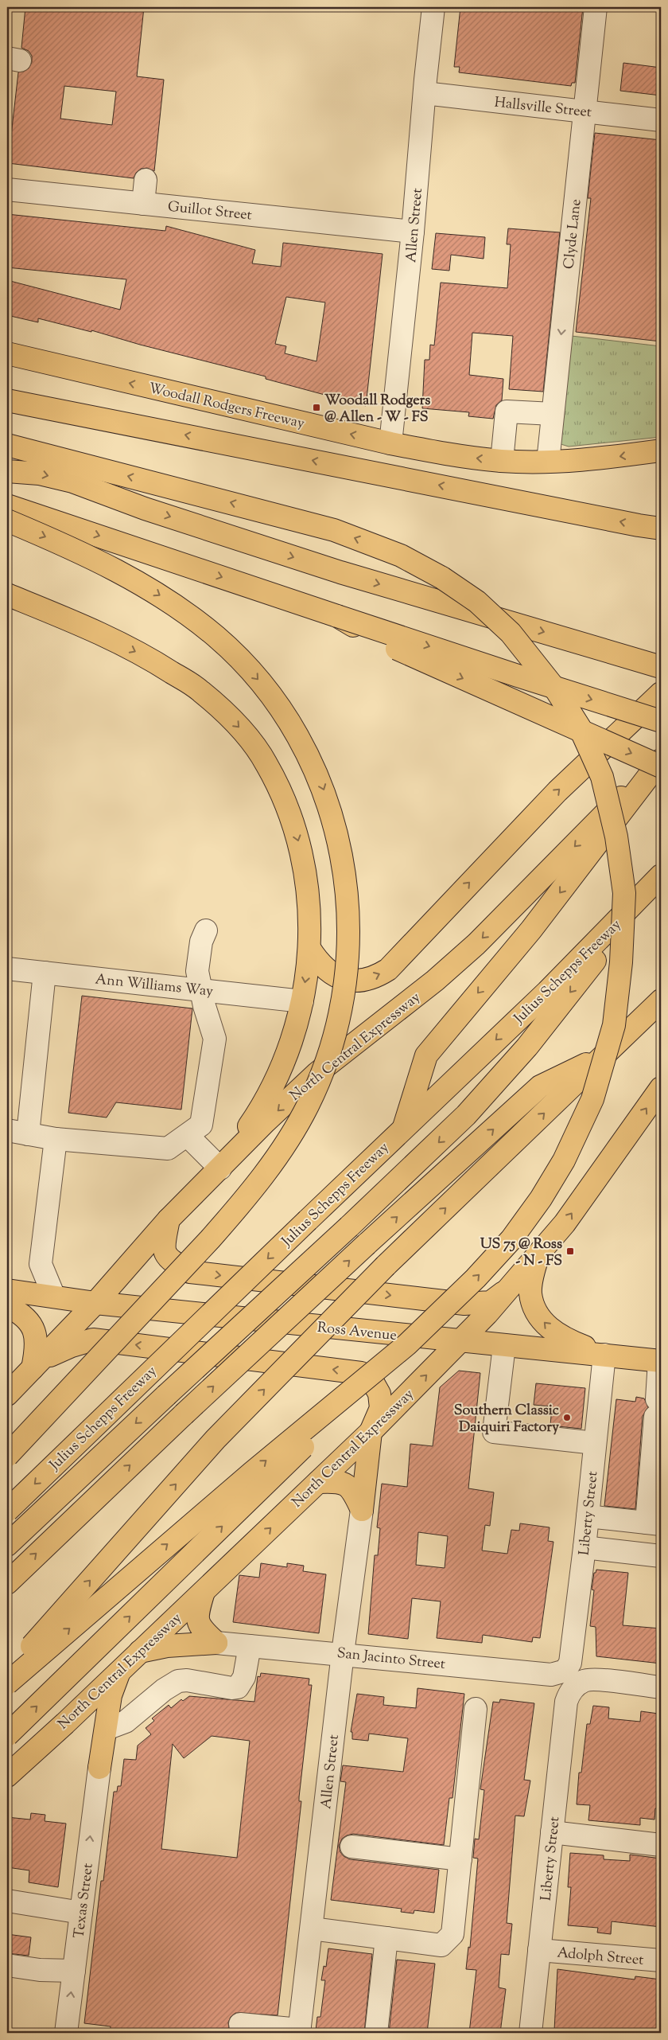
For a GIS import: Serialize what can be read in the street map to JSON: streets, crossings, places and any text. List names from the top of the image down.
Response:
{
  "streets": {
    "main road": [
      "Woodall Rodgers Freeway",
      "Julius Schepps Freeway",
      "North Central Expressway",
      "Ross Avenue"
    ],
    "street": [
      "Hallsville Street",
      "Guillot Street",
      "Allen Street",
      "Clyde Lane",
      "Ann Williams Way",
      "Liberty Street",
      "San Jacinto Street",
      "Texas Street",
      "Adolph Street"
    ]
  },
  "crossings": [
    ["Hallsville Street", "Allen Street"],
    ["Hallsville Street", "Clyde Lane"],
    ["Guillot Street", "Allen Street"],
    ["Allen Street", "Woodall Rodgers Freeway"],
    ["Allen Street", "San Jacinto Street"],
    ["Clyde Lane", "Woodall Rodgers Freeway"],
    ["North Central Expressway", "Ross Avenue"],
    ["Ross Avenue", "Liberty Street"],
    ["Liberty Street", "San Jacinto Street"],
    ["Liberty Street", "Adolph Street"]
  ],
  "one_way": ["Clyde Lane", "Texas Street"],
  "places": {
    "transit": ["Woodall Rodgers @ Allen - W - FS", "US 75 @ Ross - N - FS"],
    "other": ["Southern Classic Daiquiri Factory"]
  }
}
